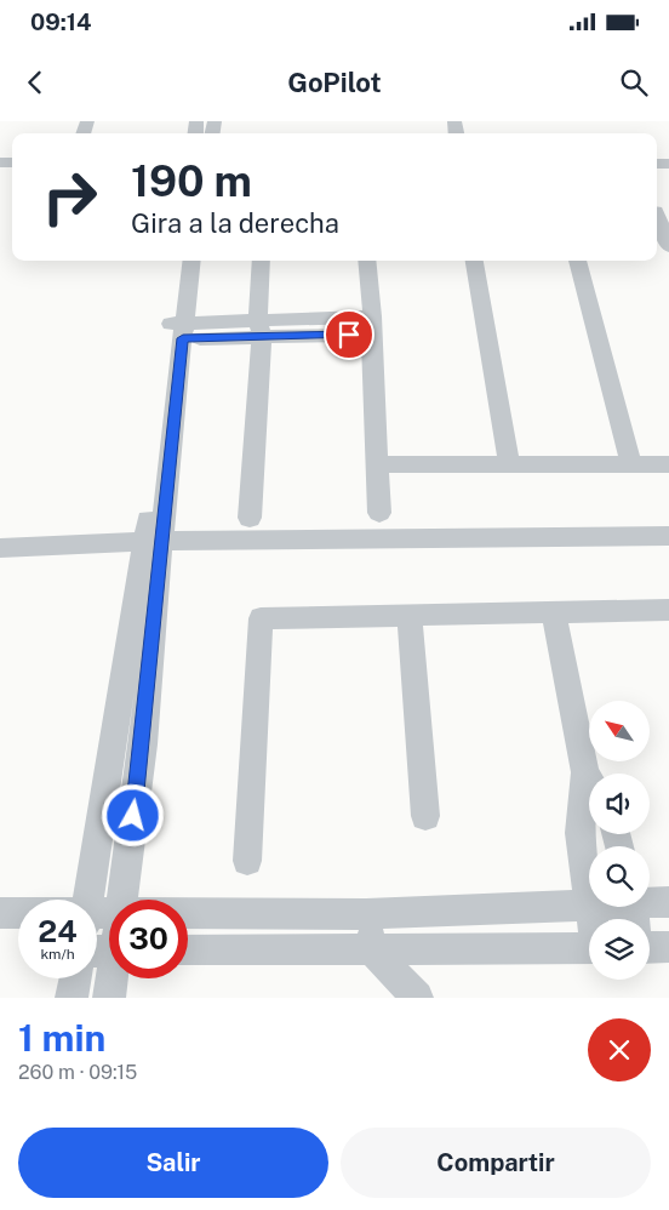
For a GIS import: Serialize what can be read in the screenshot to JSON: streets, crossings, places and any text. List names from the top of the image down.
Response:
{
  "north": "top left",
  "page": {
    "status": "09:14",
    "header": "GoPilot",
    "turn": ["190 m", "Gira a la derecha"],
    "speed": "24 km/h",
    "limit": "30",
    "heading": ["1 min", "260 m · 09:15"],
    "buttons": ["Salir", "Compartir"]
  }
}
